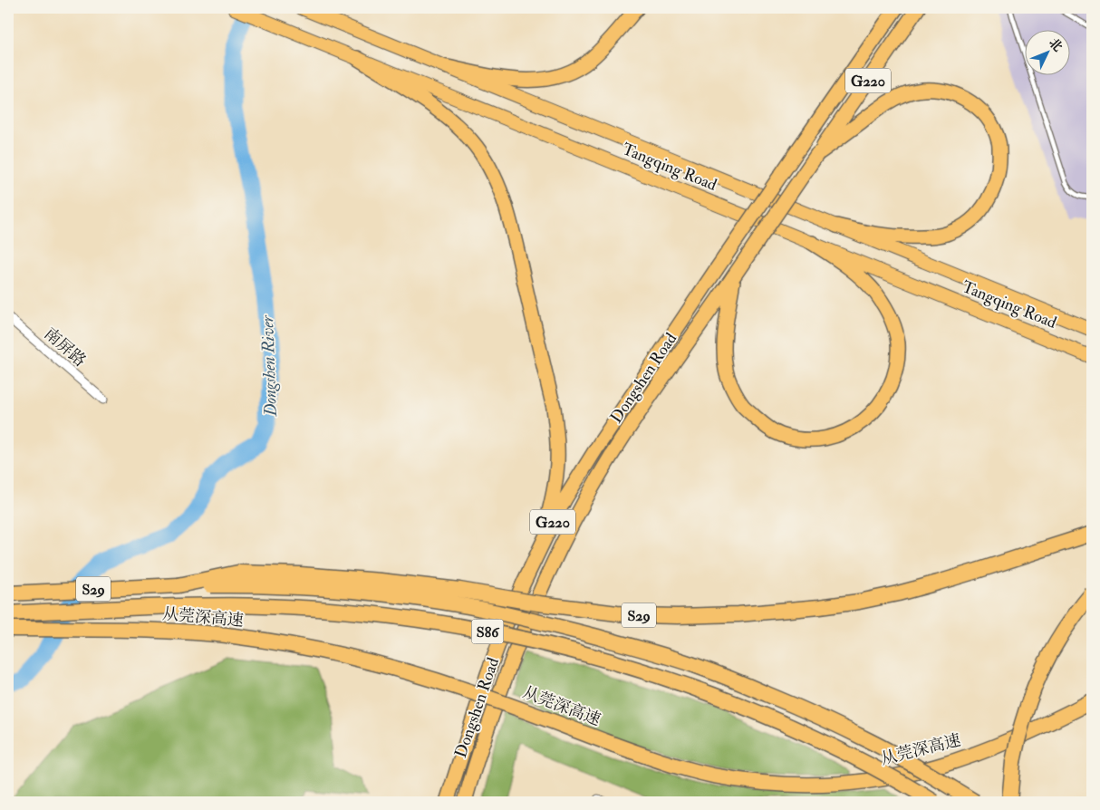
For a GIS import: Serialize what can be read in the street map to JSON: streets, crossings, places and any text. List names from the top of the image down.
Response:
{
  "streets": {
    "highway": [
      "G220",
      "Dongshen Road",
      "S29",
      "从莞深高速",
      "S86"
    ],
    "main road": ["Tangqing Road"],
    "street": ["南屏路"]
  },
  "crossings": [
    ["S29", "从莞深高速"],
    ["S29", "S86"],
    ["从莞深高速", "S86"]
  ],
  "water": ["Dongshen River"],
  "north": "top right"
}
